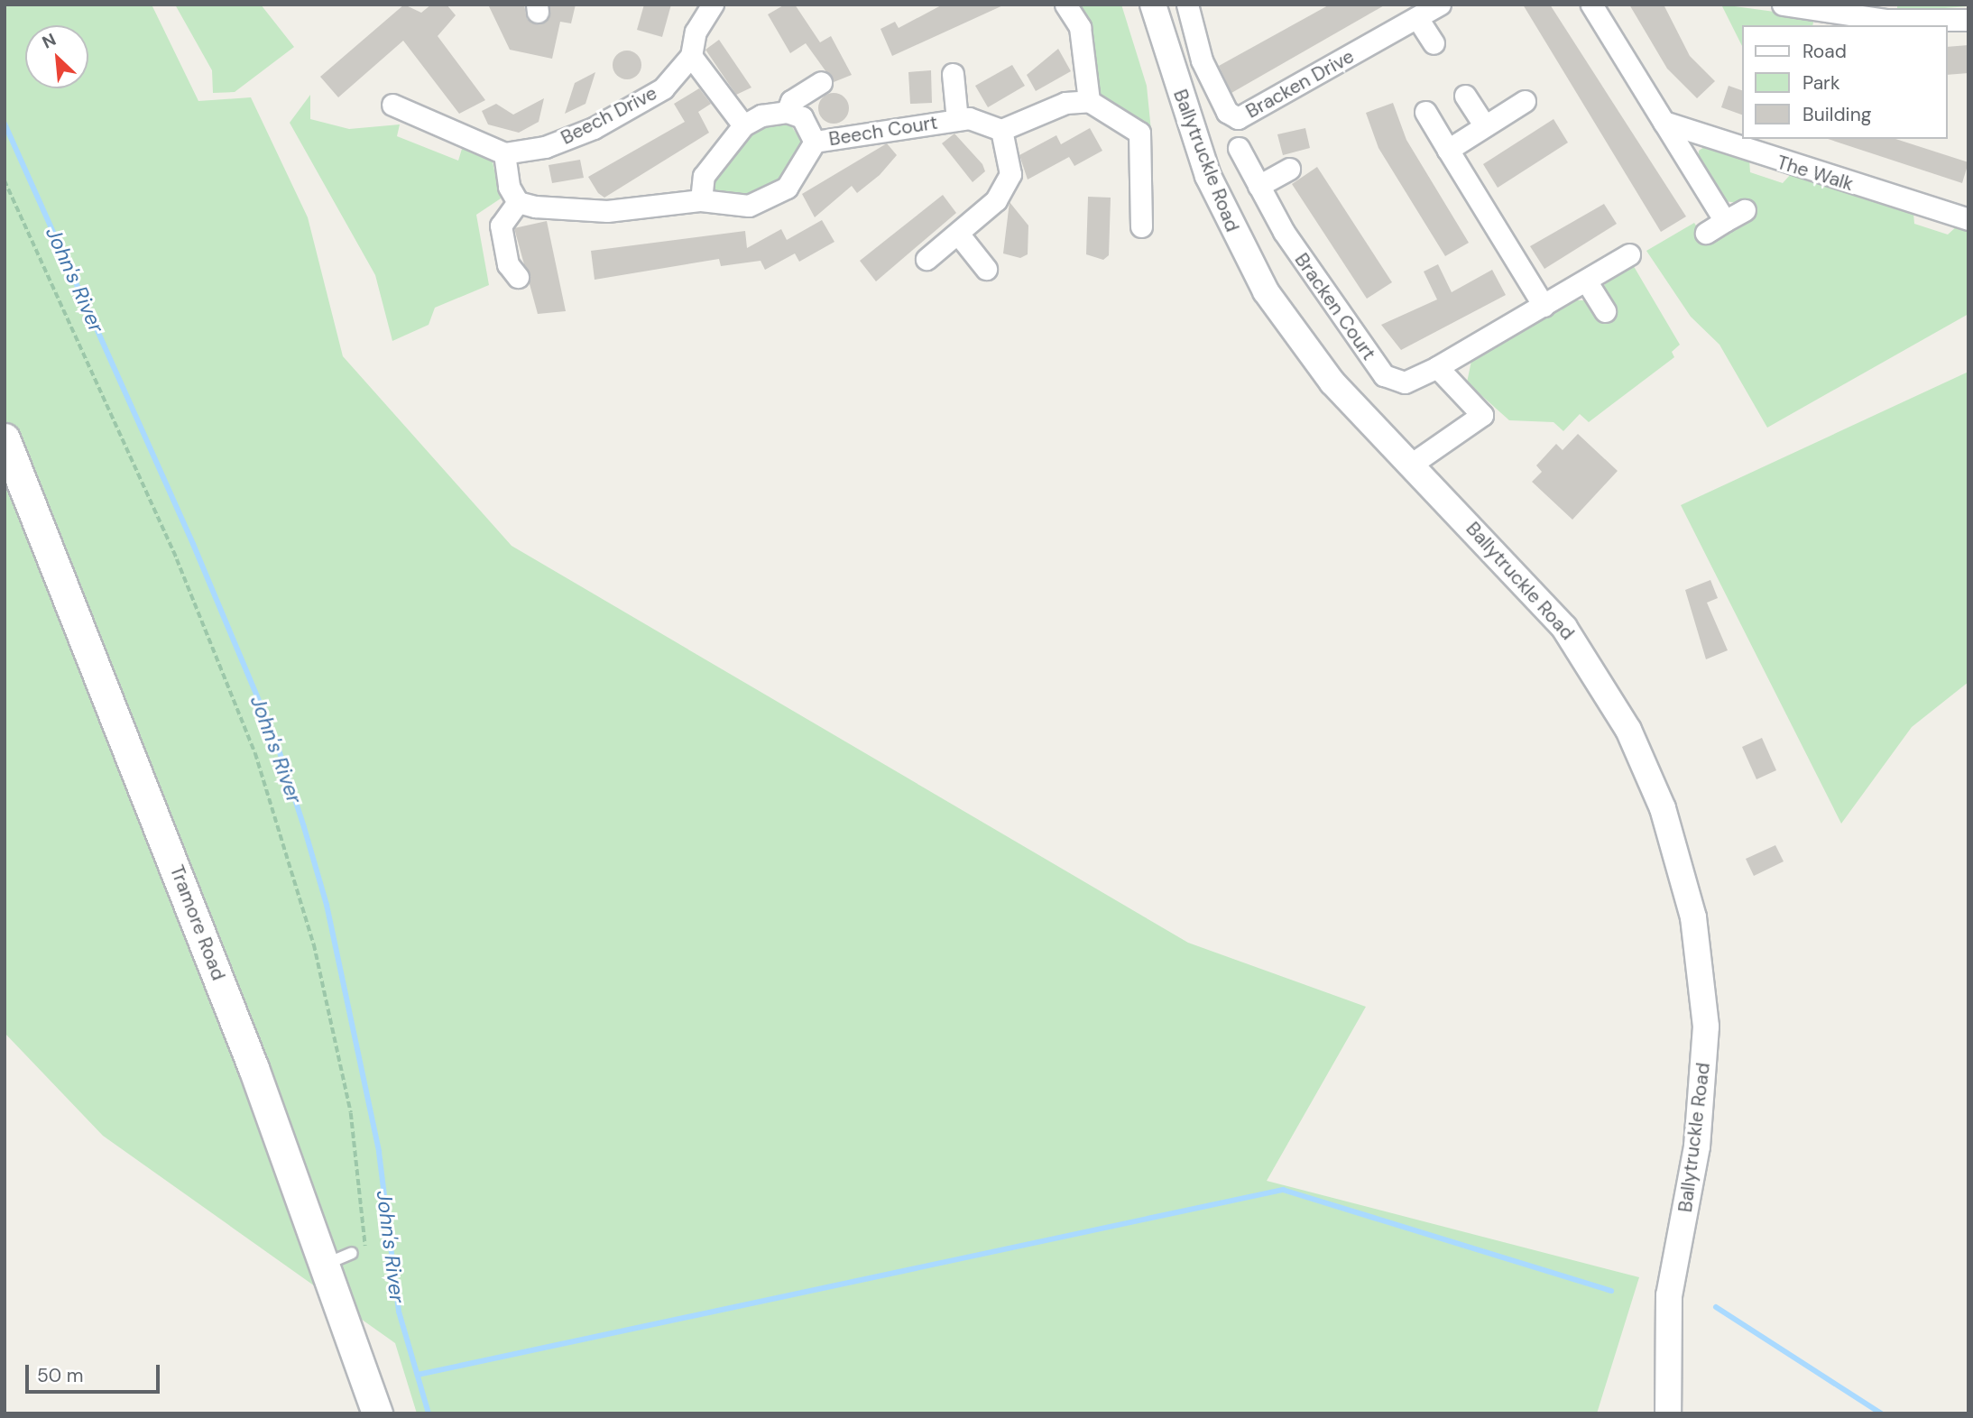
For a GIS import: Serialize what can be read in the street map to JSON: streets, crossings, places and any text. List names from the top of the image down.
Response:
{
  "streets": {
    "main road": ["Tramore Road"],
    "street": [
      "Bracken Drive",
      "Beech Drive",
      "Beech Court",
      "Ballytruckle Road",
      "The Walk",
      "Bracken Court"
    ]
  },
  "water": ["John's River"],
  "legend": ["Road", "Park", "Building"],
  "scale_bar": "50 m",
  "north": "top left"
}
